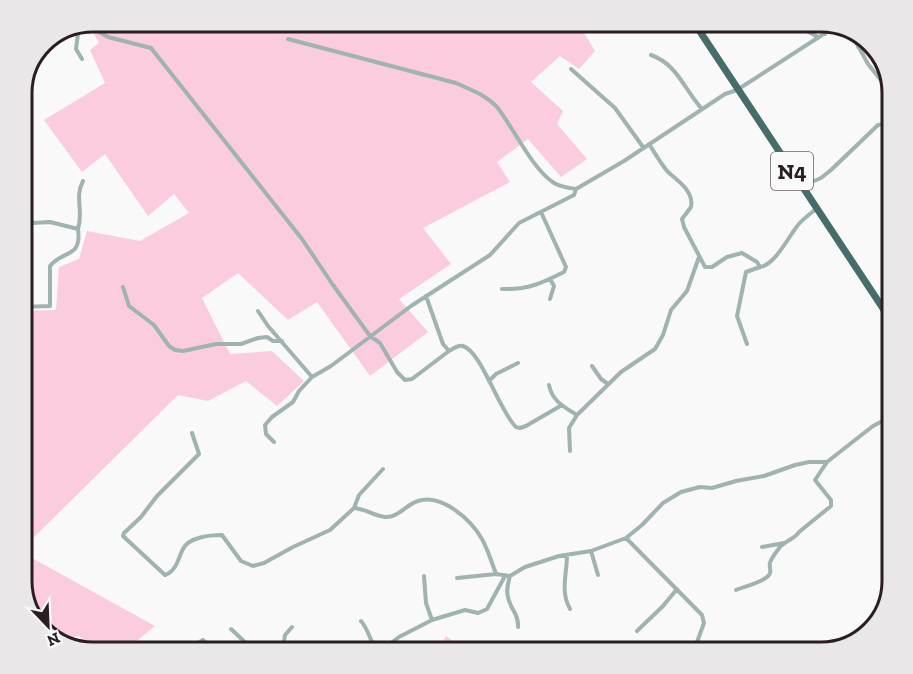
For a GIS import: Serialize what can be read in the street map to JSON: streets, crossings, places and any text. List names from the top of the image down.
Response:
{
  "streets": {
    "highway": ["N4"]
  },
  "north": "bottom right"
}
